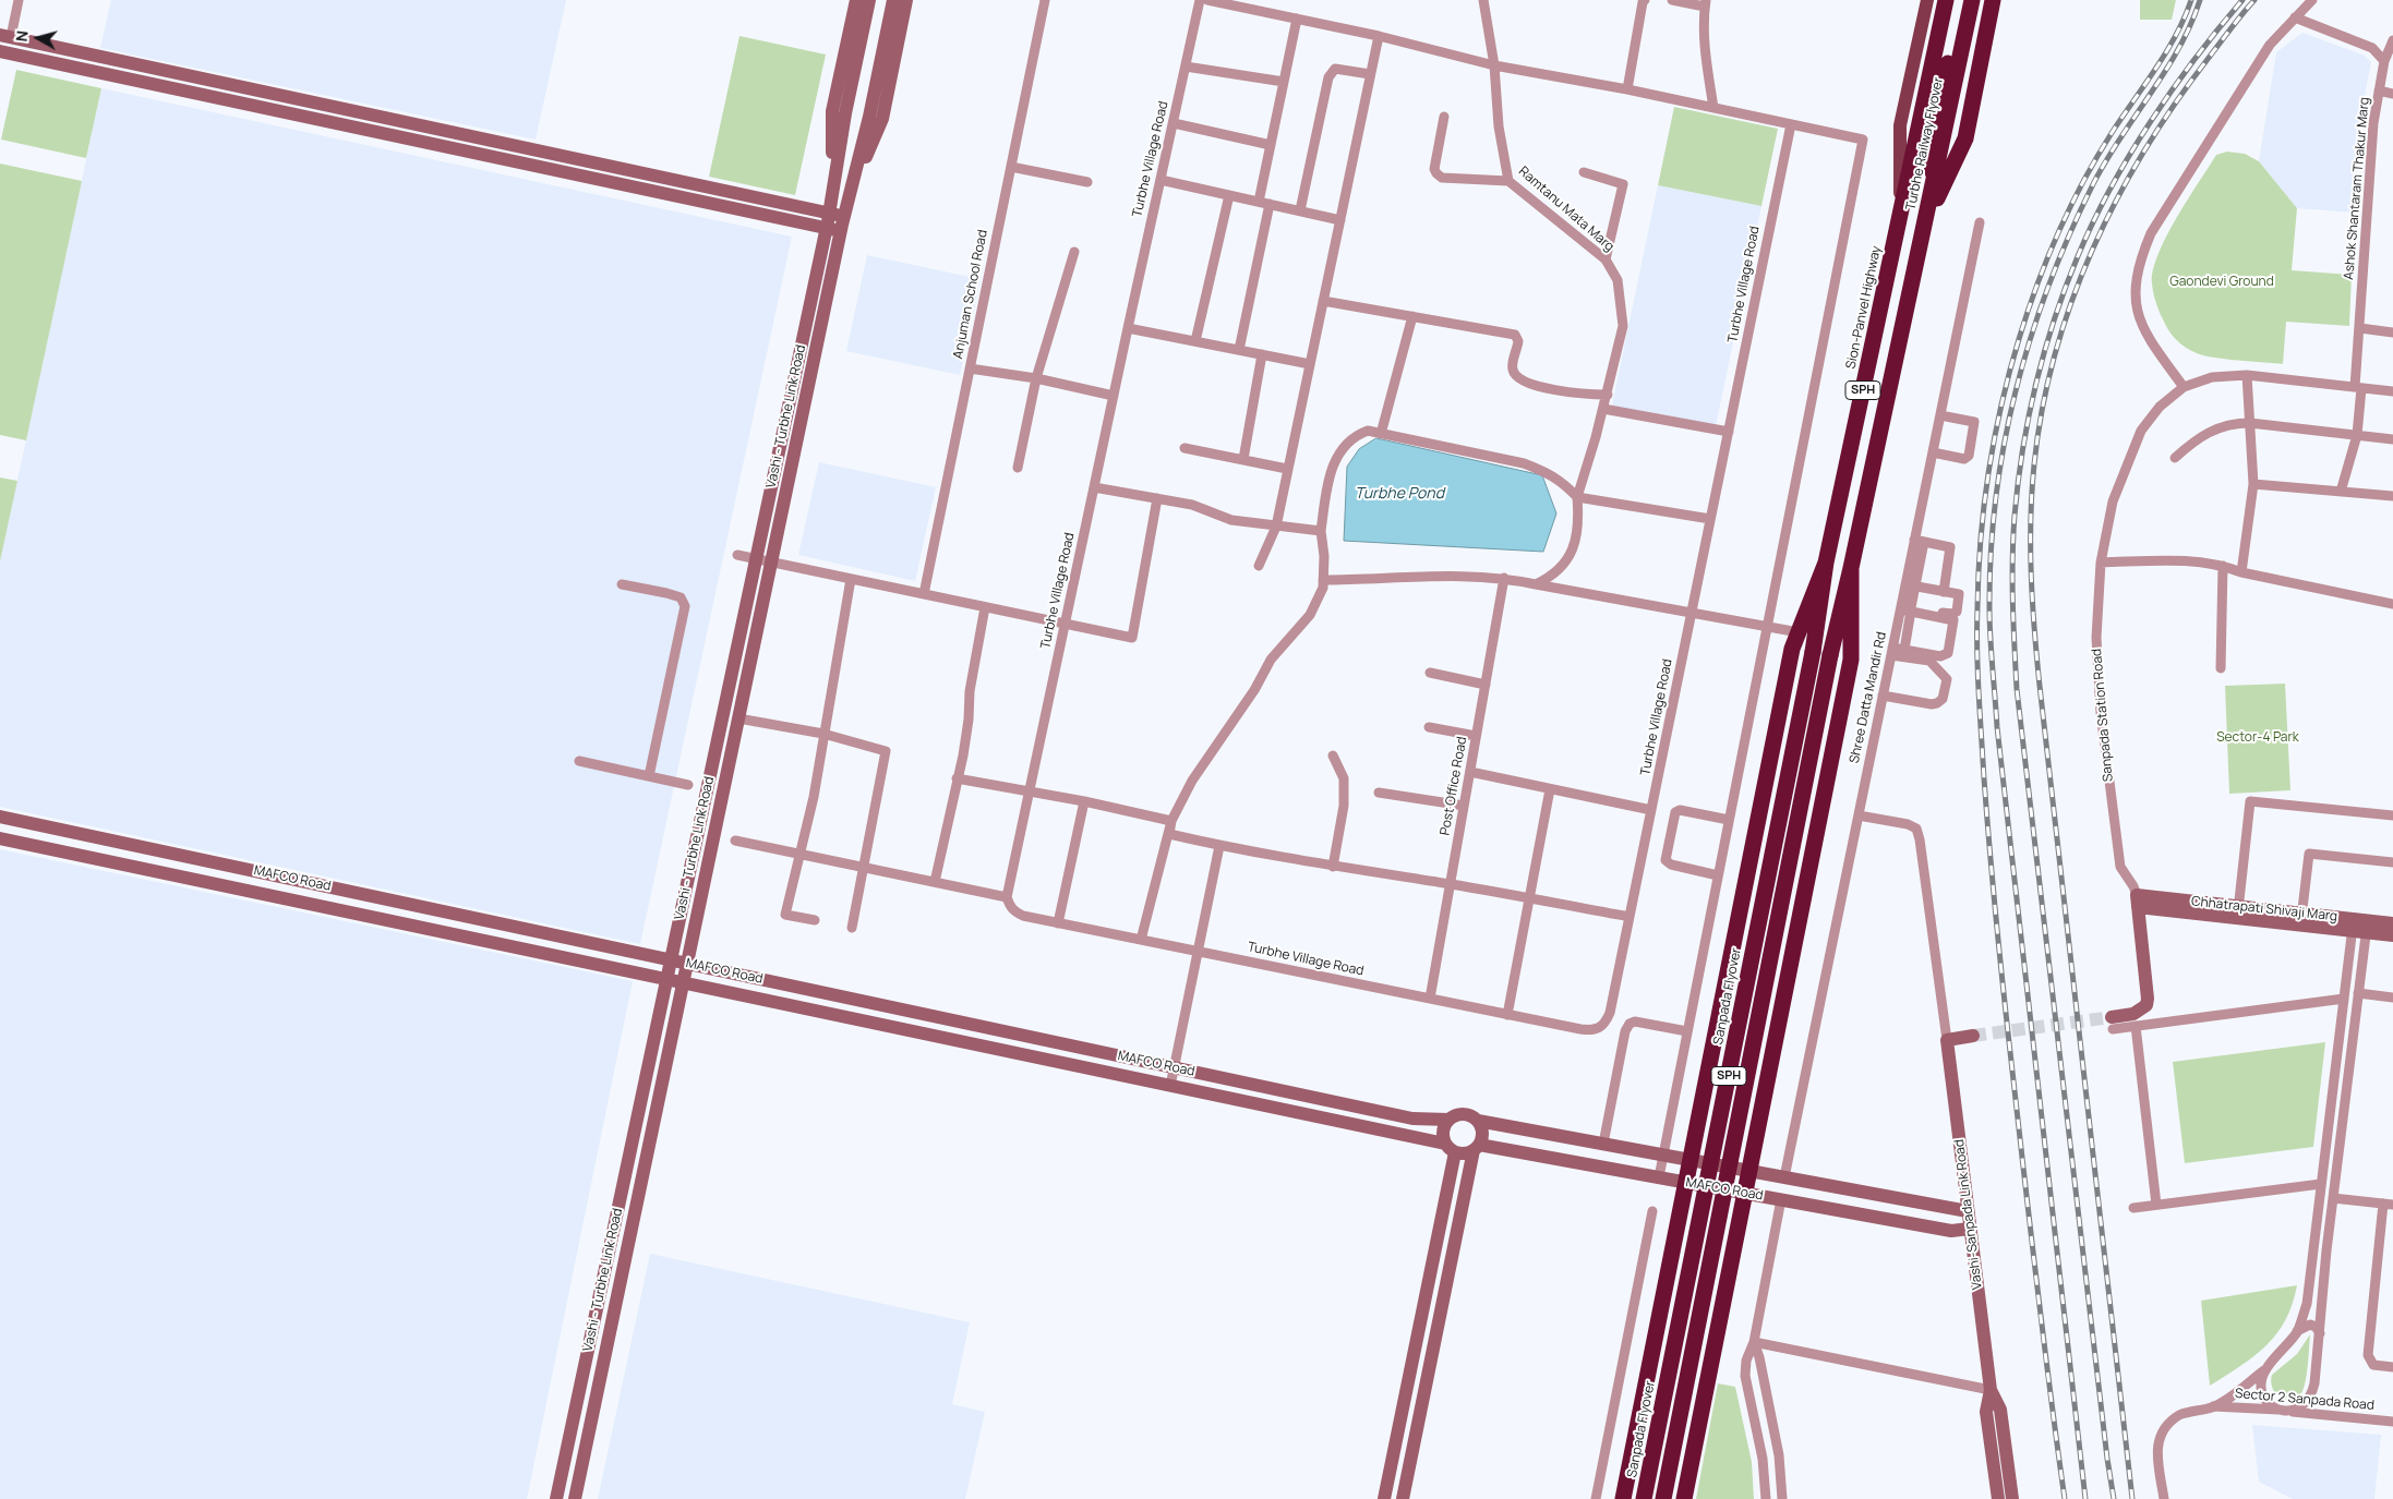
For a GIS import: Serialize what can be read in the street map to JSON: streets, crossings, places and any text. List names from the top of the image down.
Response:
{
  "streets": {
    "highway": [
      "Turbhe Railway Flyover",
      "Sion-Panvel Highway",
      "SPH",
      "Sanpada Flyover"
    ],
    "main road": [
      "Vashi - Turbhe Link Road",
      "Sanpada Station Road",
      "MAFCO Road",
      "Chhatrapati Shivaji Marg",
      "Vashi-Sanpada Link Road"
    ],
    "street": [
      "Turbhe Village Road",
      "Ashok Shantaram Thakur Marg",
      "Ramtanu Mata Marg",
      "Anjuman School Road",
      "Shree Datta Mandir Rd",
      "Post Office Road",
      "Sector 2 Sanpada Road"
    ]
  },
  "crossings": [
    ["Turbhe Railway Flyover", "Sion-Panvel Highway"],
    ["Turbhe Railway Flyover", "SPH"],
    ["Turbhe Village Road", "Post Office Road"],
    ["Ashok Shantaram Thakur Marg", "Sanpada Station Road"],
    ["Sion-Panvel Highway", "Sanpada Flyover"],
    ["Vashi - Turbhe Link Road", "MAFCO Road"],
    ["Shree Datta Mandir Rd", "MAFCO Road"],
    ["Sanpada Station Road", "Chhatrapati Shivaji Marg"],
    ["MAFCO Road", "Vashi-Sanpada Link Road"]
  ],
  "water": ["Turbhe Pond"],
  "parks": ["Gaondevi Ground", "Sector-4 Park"],
  "north": "left"
}
